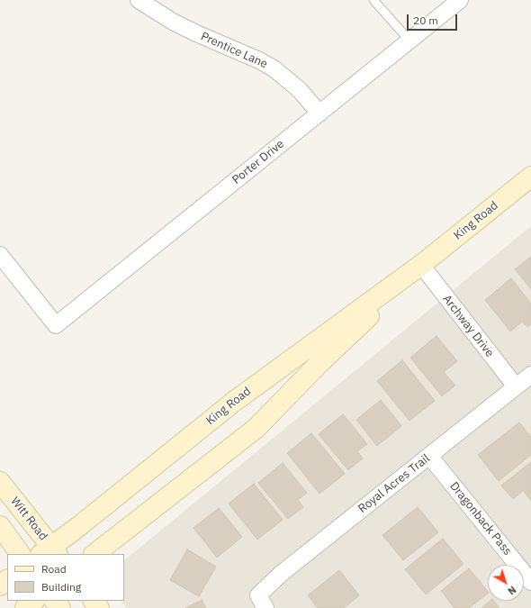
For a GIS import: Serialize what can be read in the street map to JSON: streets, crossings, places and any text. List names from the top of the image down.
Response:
{
  "streets": {
    "street": [
      "Prentice Lane",
      "Porter Drive",
      "King Road",
      "Archway Drive",
      "Royal Acres Trail",
      "Witt Road",
      "Dragonback Pass"
    ]
  },
  "crossings": [
    ["Prentice Lane", "Porter Drive"],
    ["King Road", "Archway Drive"],
    ["King Road", "Witt Road"],
    ["Archway Drive", "Royal Acres Trail"],
    ["Royal Acres Trail", "Dragonback Pass"]
  ],
  "legend": ["Road", "Building"],
  "scale_bar": "20 m",
  "north": "bottom right"
}
